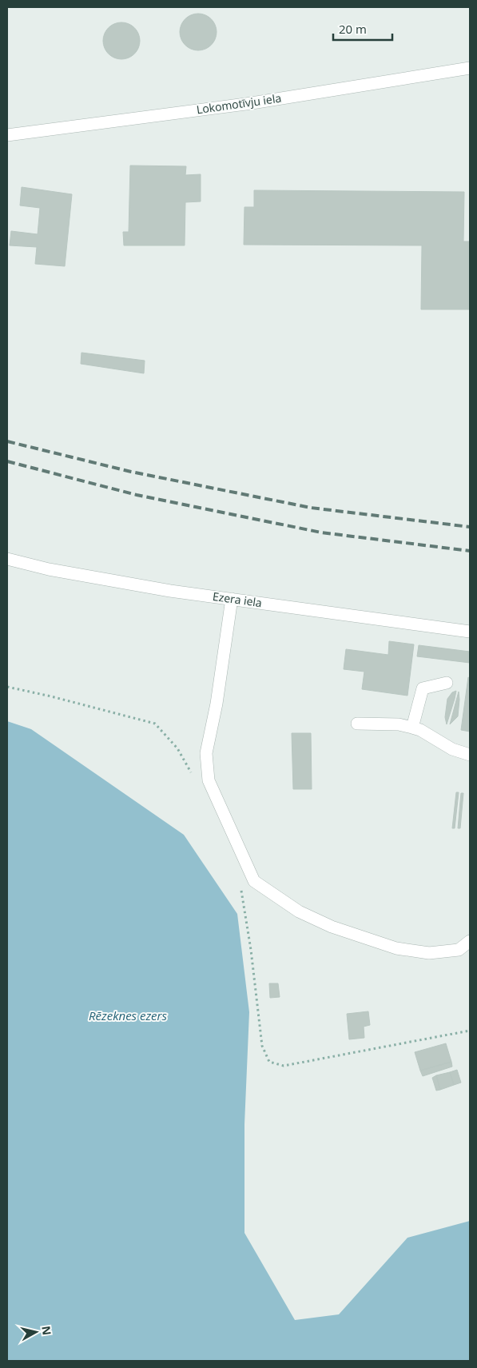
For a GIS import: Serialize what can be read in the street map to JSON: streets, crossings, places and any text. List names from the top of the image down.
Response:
{
  "streets": {
    "street": ["Lokomotīvju iela", "Ezera iela"]
  },
  "water": ["Rēzeknes ezers"],
  "scale_bar": "20 m",
  "north": "right"
}
